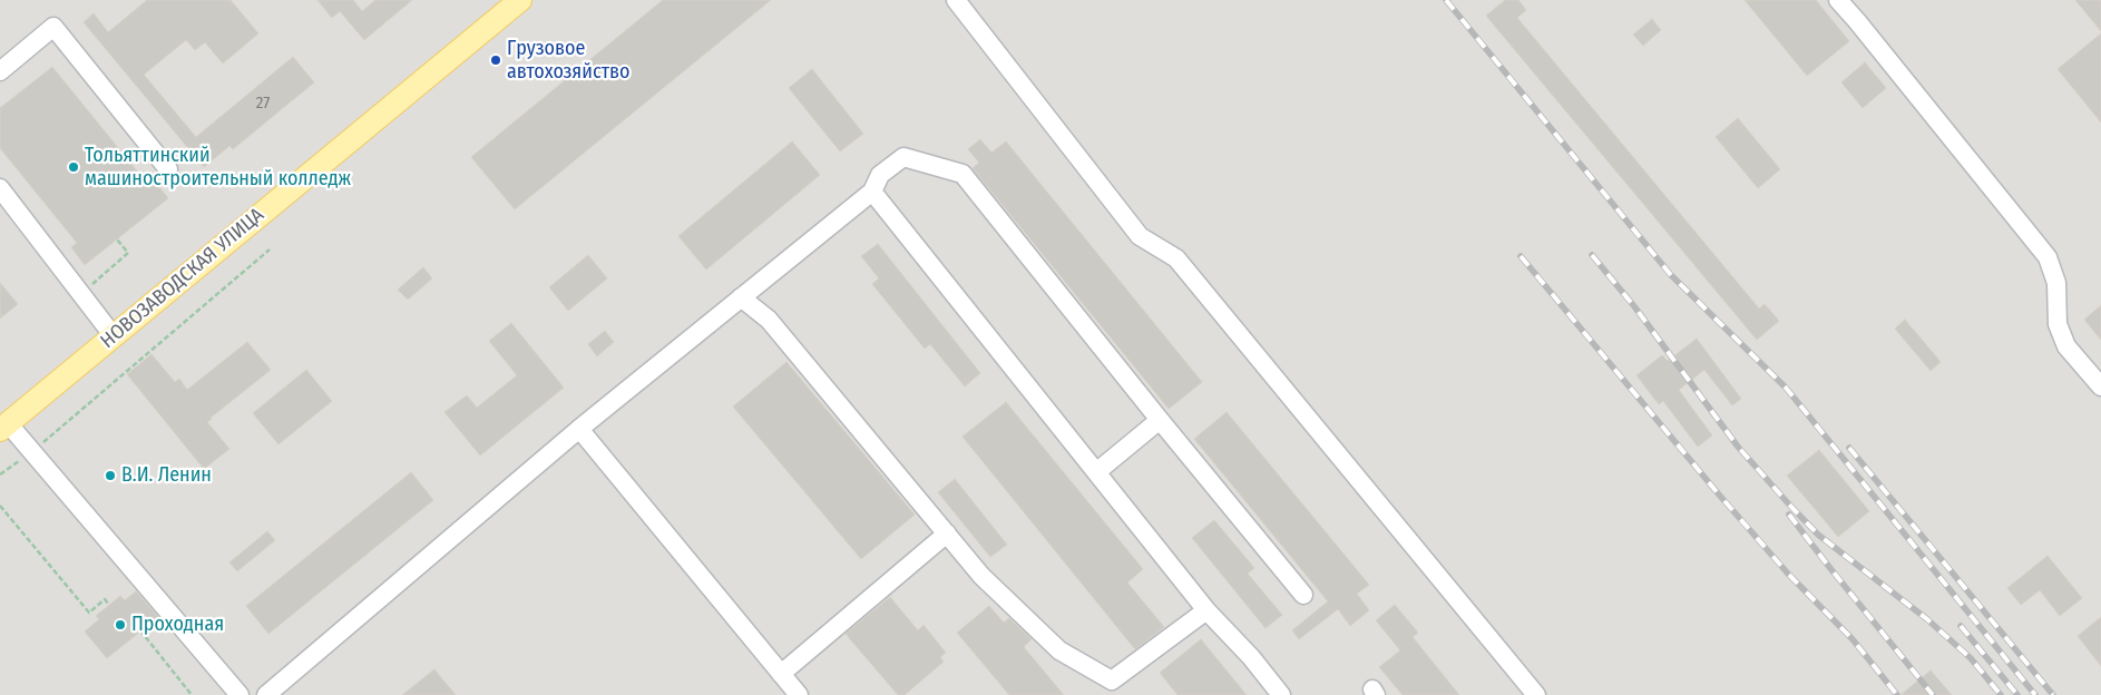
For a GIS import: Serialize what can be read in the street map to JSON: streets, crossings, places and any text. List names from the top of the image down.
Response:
{
  "streets": {
    "main road": ["НОВОЗАВОДСКАЯ УЛИЦА"]
  },
  "places": [
    "Грузовое автохозяйство",
    "Тольяттинский машиностроительный колледж",
    "В.И. Ленин",
    "Проходная"
  ],
  "house_numbers": ["27"]
}
